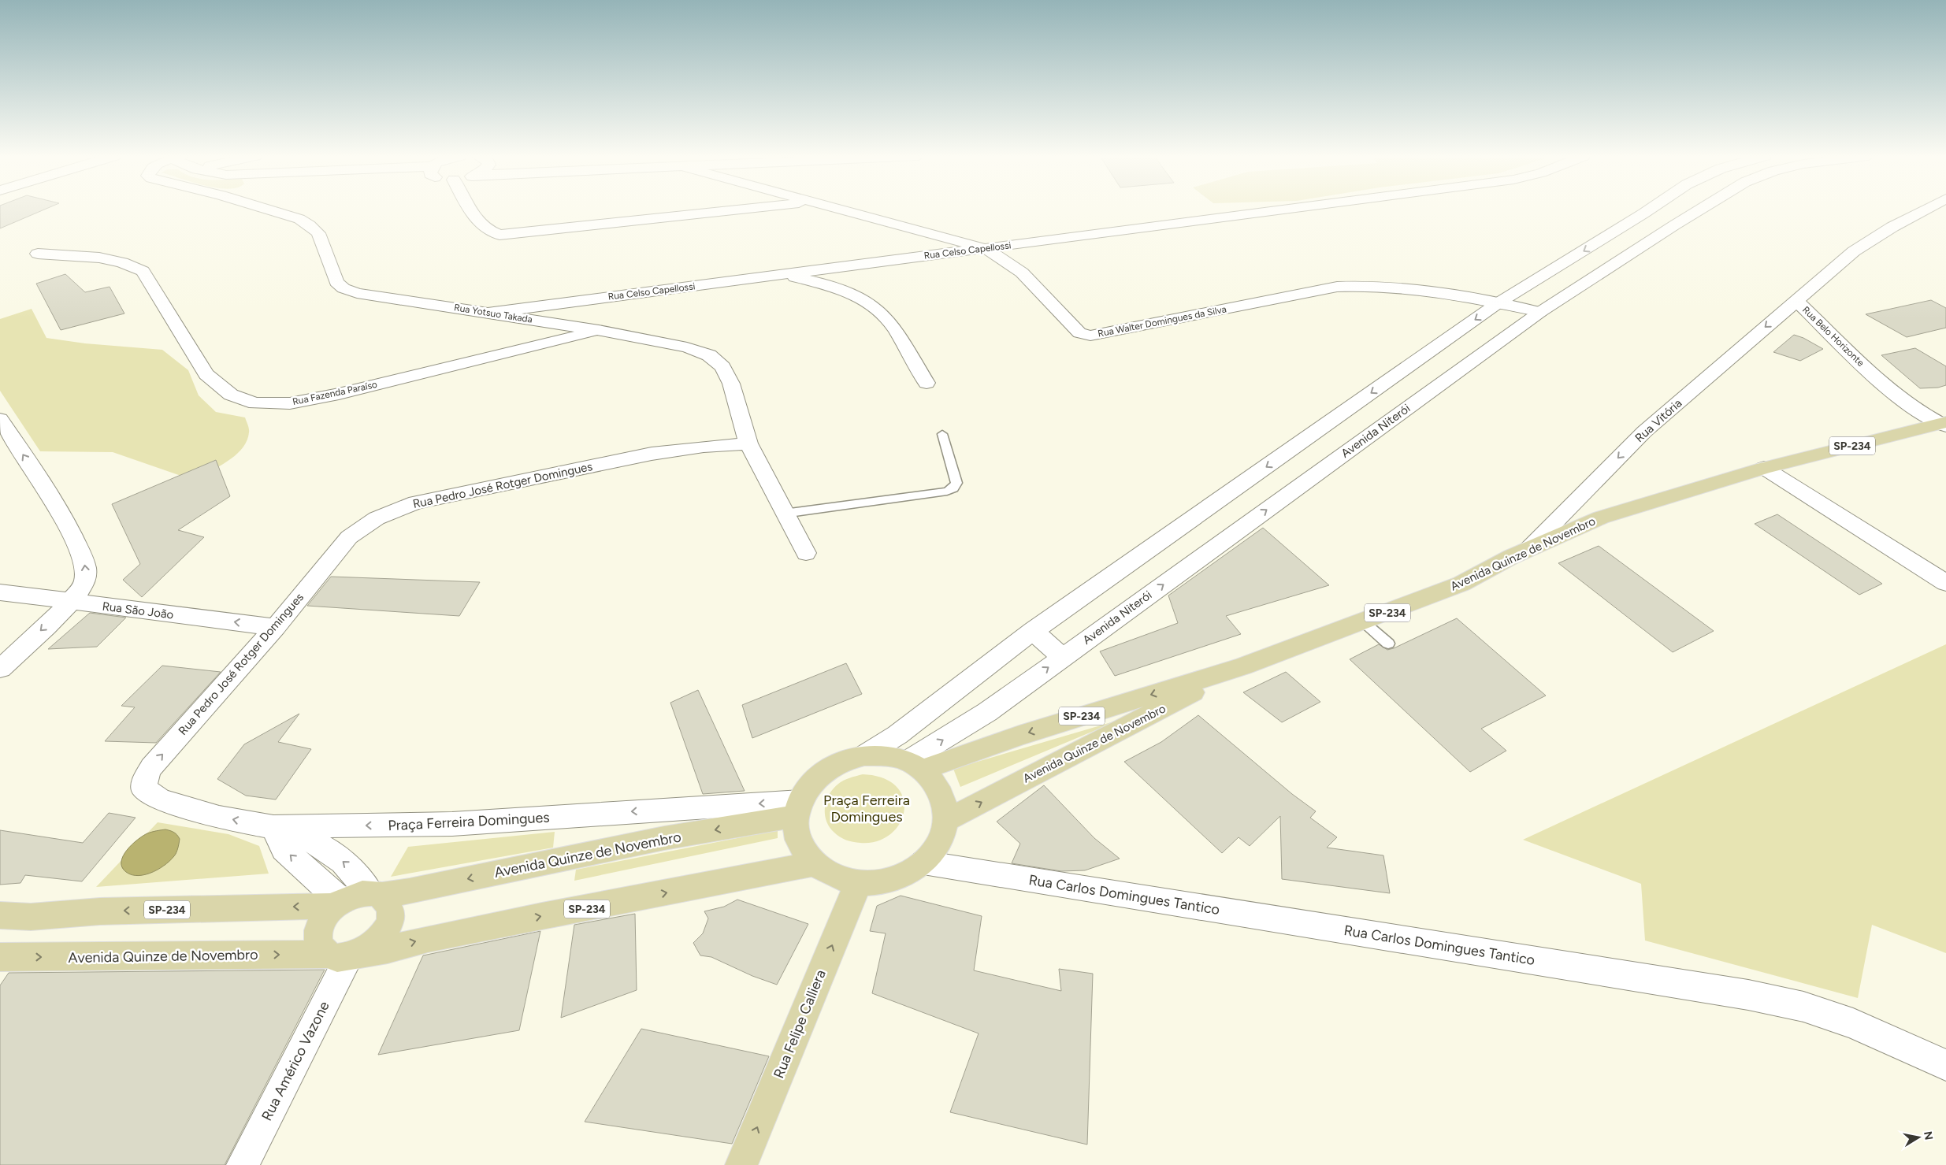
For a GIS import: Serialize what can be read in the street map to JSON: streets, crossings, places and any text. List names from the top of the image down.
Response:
{
  "streets": {
    "main road": ["SP-234", "Avenida Quinze de Novembro", "Rua Felipe Calliera"],
    "street": [
      "Rua Celso Capellossi",
      "Rua Yotsuo Takada",
      "Rua Walter Domingues da Silva",
      "Rua Belo Horizonte",
      "Rua Fazenda Paraíso",
      "Rua Vitória",
      "Avenida Niterói",
      "Rua Pedro José Rotger Domingues",
      "Rua São João",
      "Praça Ferreira Domingues",
      "Rua Carlos Domingues Tantico",
      "Rua Américo Vazone"
    ]
  },
  "crossings": [
    ["Rua Celso Capellossi", "Rua Yotsuo Takada"],
    ["Rua Celso Capellossi", "Rua Walter Domingues da Silva"],
    ["Rua Yotsuo Takada", "Rua Fazenda Paraíso"],
    ["Rua Yotsuo Takada", "Rua Pedro José Rotger Domingues"],
    ["Rua Walter Domingues da Silva", "Avenida Niterói"],
    ["Rua Belo Horizonte", "Rua Vitória"],
    ["Rua Belo Horizonte", "Avenida Quinze de Novembro"],
    ["Rua Vitória", "Avenida Quinze de Novembro"],
    ["Avenida Niterói", "Avenida Quinze de Novembro"],
    ["Avenida Niterói", "Praça Ferreira Domingues"],
    ["Avenida Niterói", "Rua Carlos Domingues Tantico"],
    ["Avenida Niterói", "Rua Felipe Calliera"],
    ["Rua Pedro José Rotger Domingues", "Rua São João"],
    ["Rua Pedro José Rotger Domingues", "Praça Ferreira Domingues"],
    ["Avenida Quinze de Novembro", "Praça Ferreira Domingues"],
    ["Avenida Quinze de Novembro", "Rua Carlos Domingues Tantico"],
    ["Avenida Quinze de Novembro", "Rua Felipe Calliera"],
    ["Avenida Quinze de Novembro", "Rua Américo Vazone"],
    ["Praça Ferreira Domingues", "Rua Carlos Domingues Tantico"],
    ["Praça Ferreira Domingues", "Rua Felipe Calliera"],
    ["Rua Carlos Domingues Tantico", "Rua Felipe Calliera"]
  ],
  "one_way": ["Rua São João", "Praça Ferreira Domingues", "Rua Felipe Calliera"],
  "parks": ["Praça Ferreira Domingues"],
  "north": "right"
}
